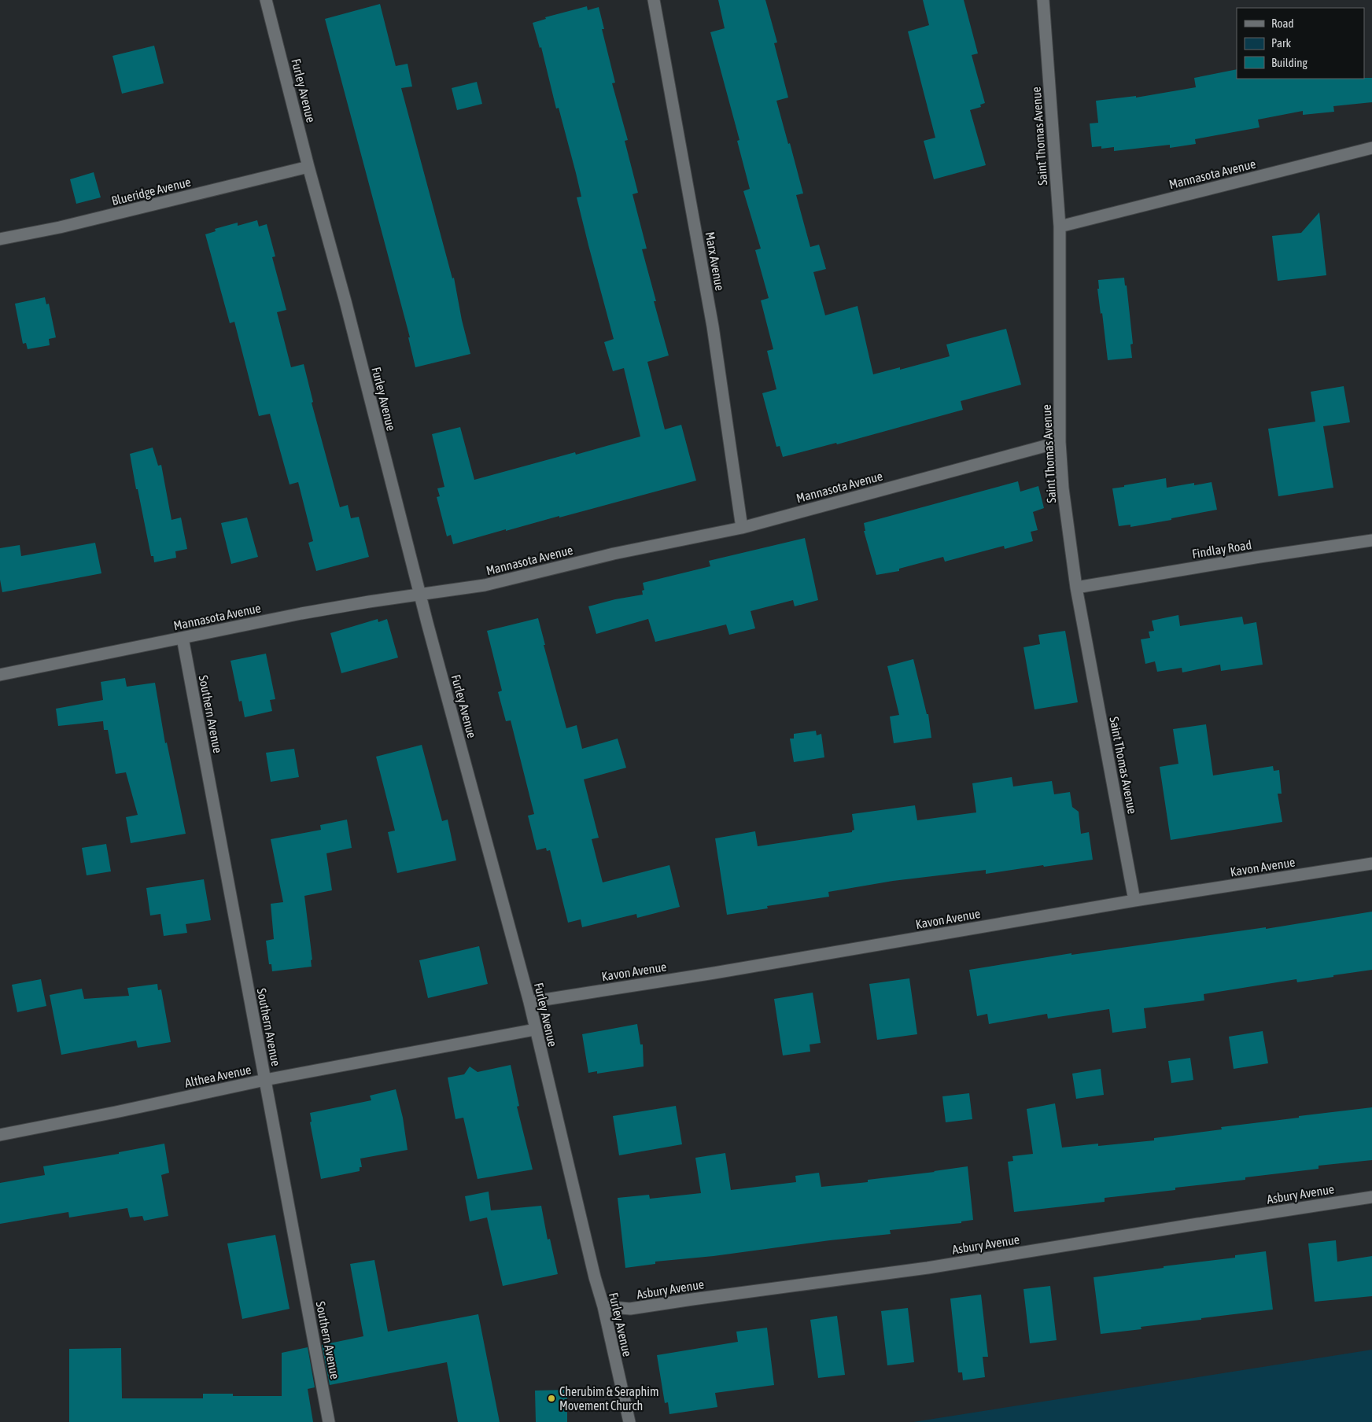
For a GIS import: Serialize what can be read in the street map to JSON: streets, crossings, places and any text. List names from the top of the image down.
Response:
{
  "streets": {
    "street": [
      "Furley Avenue",
      "Saint Thomas Avenue",
      "Mannasota Avenue",
      "Blueridge Avenue",
      "Marx Avenue",
      "Findlay Road",
      "Southern Avenue",
      "Kavon Avenue",
      "Althea Avenue",
      "Asbury Avenue"
    ]
  },
  "crossings": [
    ["Furley Avenue", "Mannasota Avenue"],
    ["Furley Avenue", "Blueridge Avenue"],
    ["Furley Avenue", "Kavon Avenue"],
    ["Furley Avenue", "Althea Avenue"],
    ["Furley Avenue", "Asbury Avenue"],
    ["Saint Thomas Avenue", "Mannasota Avenue"],
    ["Saint Thomas Avenue", "Findlay Road"],
    ["Saint Thomas Avenue", "Kavon Avenue"],
    ["Mannasota Avenue", "Marx Avenue"],
    ["Mannasota Avenue", "Southern Avenue"],
    ["Southern Avenue", "Althea Avenue"]
  ],
  "places": ["Cherubim & Seraphim Movement Church"],
  "legend": ["Road", "Park", "Building"]
}
